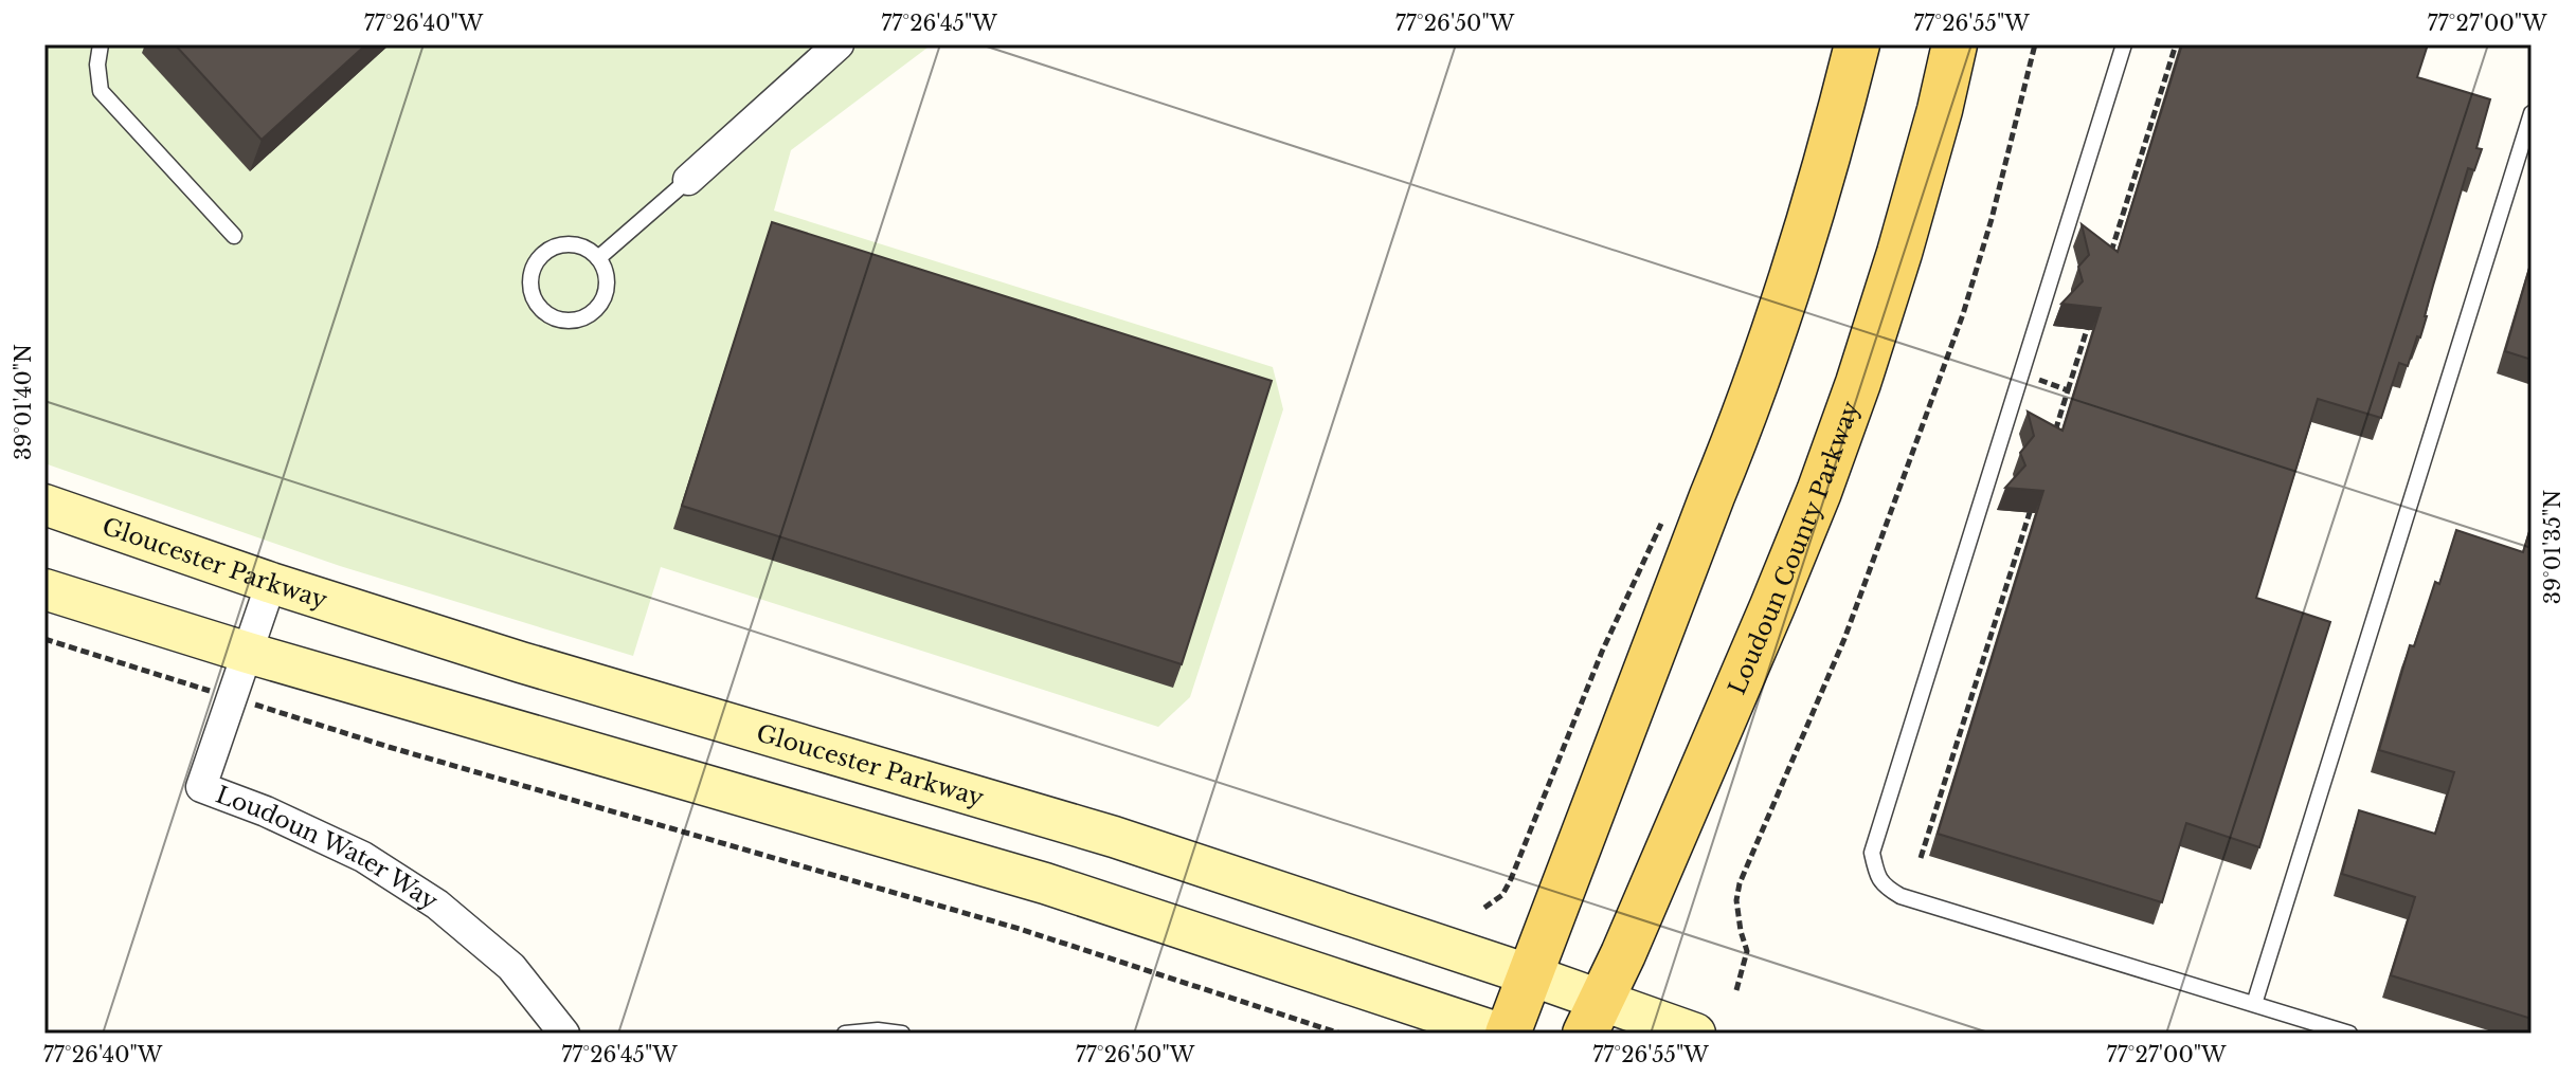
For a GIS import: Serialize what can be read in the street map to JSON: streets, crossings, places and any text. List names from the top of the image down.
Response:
{
  "streets": {
    "main road": ["Loudoun County Parkway", "Gloucester Parkway"],
    "street": ["Loudoun Water Way"]
  },
  "crossings": [
    ["Loudoun County Parkway", "Gloucester Parkway"],
    ["Gloucester Parkway", "Loudoun Water Way"]
  ],
  "coordinates": [
    "77°26'40\"W",
    "77°26'45\"W",
    "77°26'50\"W",
    "77°26'55\"W",
    "77°27'00\"W",
    "39°01'40\"N",
    "39°01'35\"N"
  ]
}
